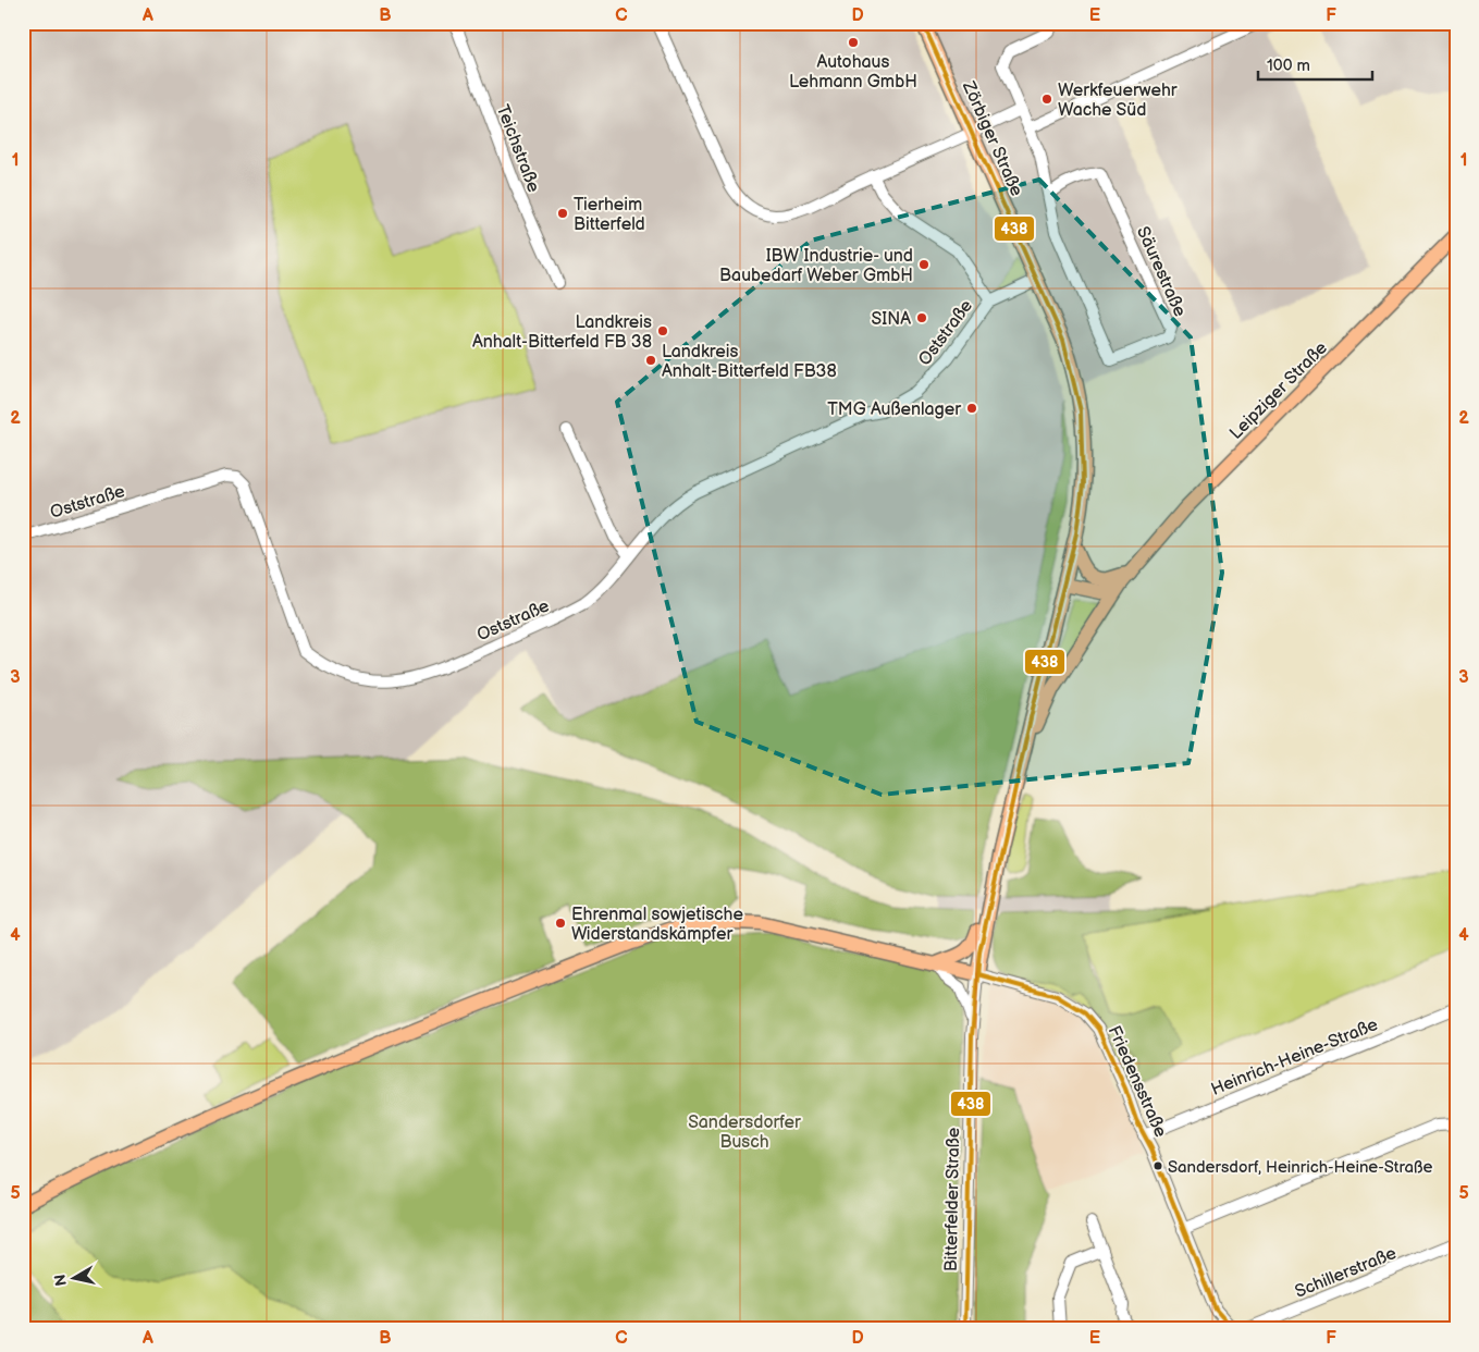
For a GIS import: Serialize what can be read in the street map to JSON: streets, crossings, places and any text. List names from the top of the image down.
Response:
{
  "streets": {
    "main road": ["Zörbiger Straße", "Leipziger Straße"],
    "street": [
      "Teichstraße",
      "Säurestraße",
      "Oststraße",
      "Heinrich-Heine-Straße",
      "Friedensstraße",
      "Bitterfelder Straße",
      "Schillerstraße"
    ]
  },
  "crossings": [
    ["Zörbiger Straße", "Oststraße"],
    ["Zörbiger Straße", "Leipziger Straße"],
    ["Heinrich-Heine-Straße", "Friedensstraße"],
    ["Friedensstraße", "Bitterfelder Straße"]
  ],
  "parks": ["Sandersdorfer Busch"],
  "places": [
    "Autohaus Lehmann GmbH",
    "Werkfeuerwehr Wache Süd",
    "Tierheim Bitterfeld",
    "IBW Industrie- und Baubedarf Weber GmbH",
    "SINA",
    "Landkreis Anhalt-Bitterfeld FB 38",
    "Landkreis Anhalt-Bitterfeld FB38",
    "TMG Außenlager",
    "Ehrenmal sowjetische Widerstandskämpfer",
    "Sandersdorf, Heinrich-Heine-Straße"
  ],
  "lines": ["transit line 438"],
  "scale_bar": "100 m",
  "north": "left",
  "grid": {
    "columns": [
      "A",
      "B",
      "C",
      "D",
      "E",
      "F"
    ],
    "rows": [
      "1",
      "2",
      "3",
      "4",
      "5"
    ]
  }
}
